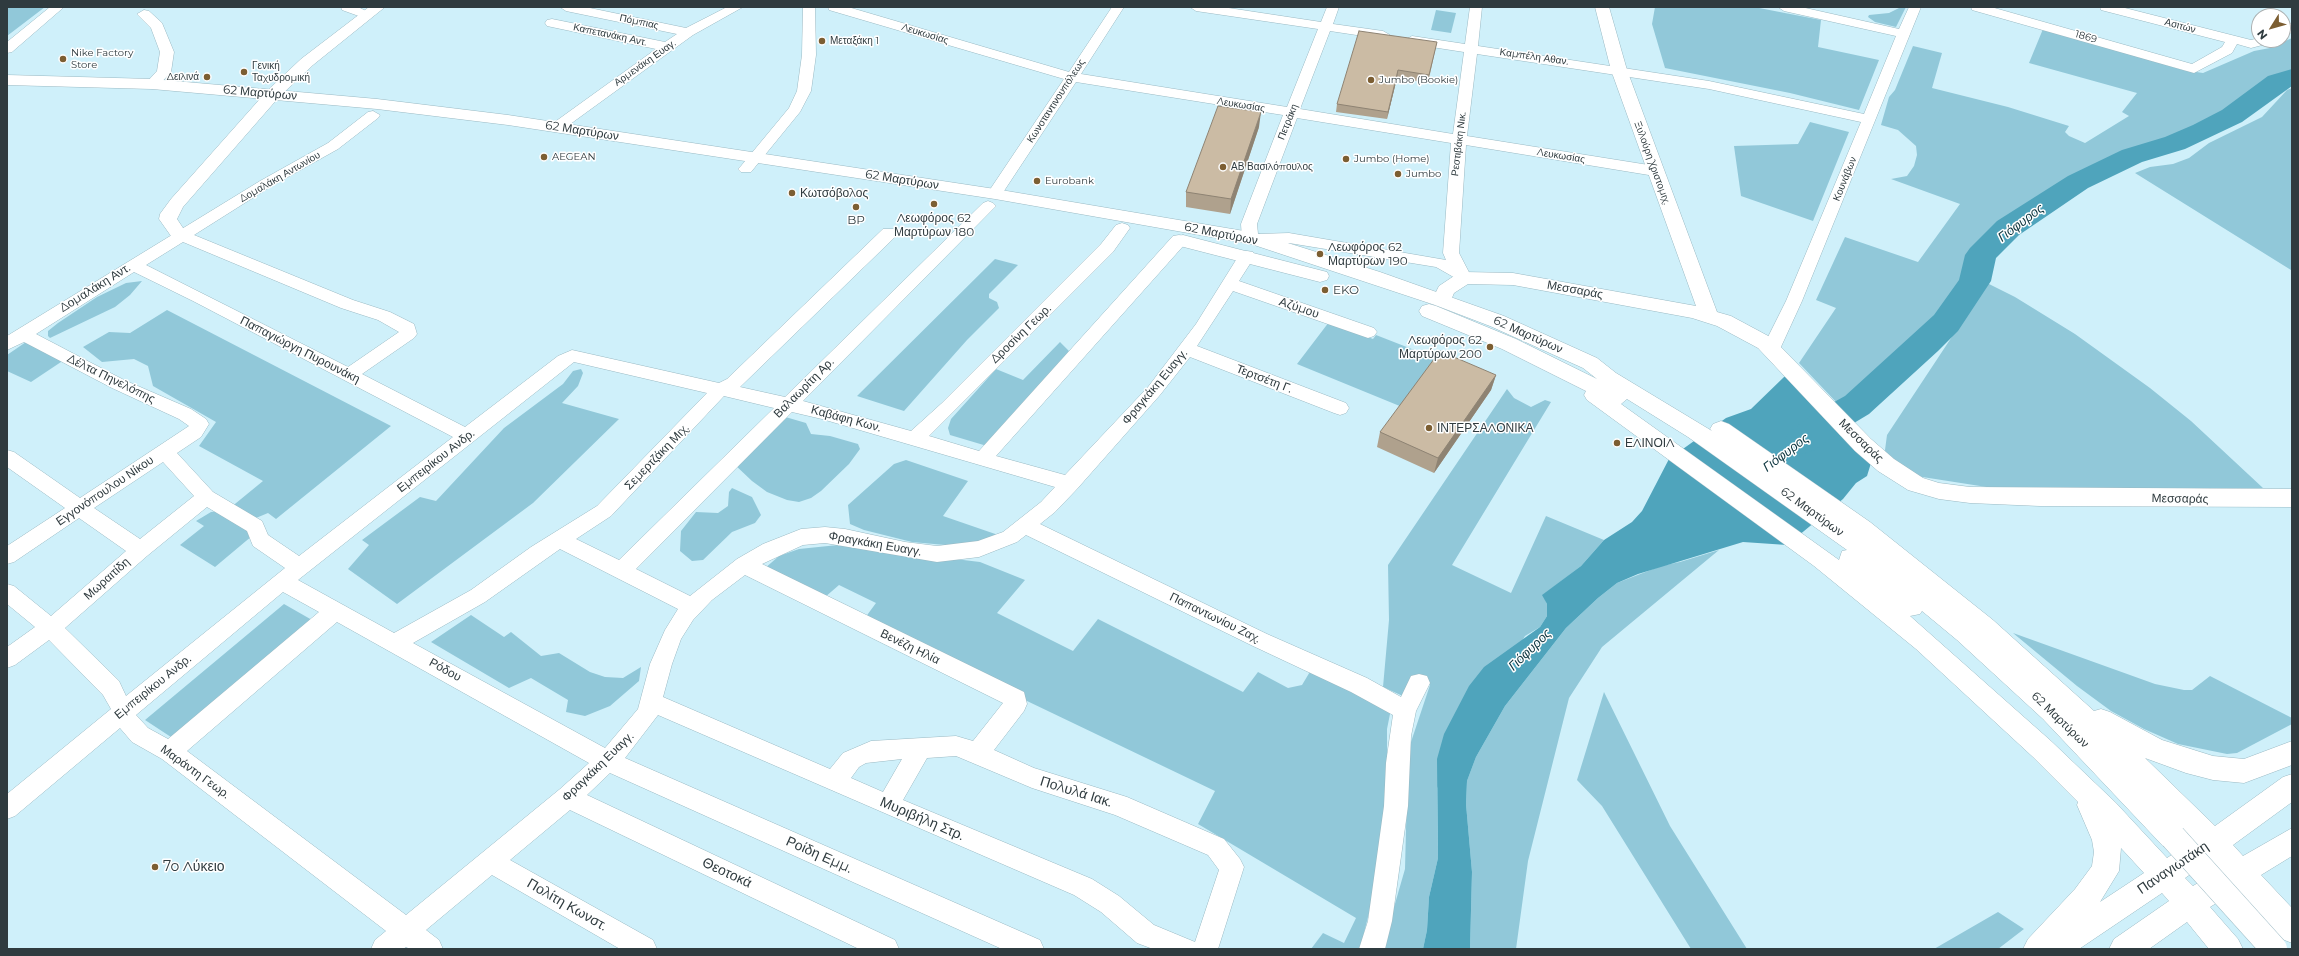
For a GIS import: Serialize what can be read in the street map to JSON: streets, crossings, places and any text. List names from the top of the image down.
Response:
{
  "streets": {
    "main road": [
      "62 Μαρτύρων",
      "Ξυλούρη Χριστομιχ.",
      "Μεσσαράς",
      "Παναγιωτάκη"
    ],
    "street": [
      "Πόμπιας",
      "Ασιτών",
      "Λευκωσίας",
      "Καπετανάκη Αντ.",
      "1869",
      "Καμπέλη Αθαν.",
      "Αρμενάκη Ευαγ.",
      "Κωνσταντινουπόλεως",
      "Πετράκη",
      "Ρεστιβάκη Νικ.",
      "Δομαλάκη Αντωνίου",
      "Κουνάβων",
      "Δομαλάκη Αντ.",
      "Αζύμου",
      "Δροσίνη Γεωρ.",
      "Παπαγιώργη Πυρουνάκη",
      "Δέλτα Πηνελόπης",
      "Τερτσέτη Γ.",
      "Φραγκάκη Ευαγγ.",
      "Βαλαωρίτη Αρ.",
      "Καβάφη Κων.",
      "Σεμερτζάκη Μιχ.",
      "Εμπειρίκου Ανδρ.",
      "Εγγονόπουλου Νίκου",
      "Μωραιτίδη",
      "Παπαντωνίου Ζαχ.",
      "Βενέζη Ηλία",
      "Ρόδου",
      "Μαράντη Γεωρ.",
      "Πολυλά Ιακ.",
      "Μυριβήλη Στρ.",
      "Ροίδη Εμμ.",
      "Θεοτοκά",
      "Πολίτη Κωνστ."
    ]
  },
  "crossings": [
    ["Πόμπιας", "Αρμενάκη Ευαγ."],
    ["Ασιτών", "1869"],
    ["Λευκωσίας", "Κωνσταντινουπόλεως"],
    ["Λευκωσίας", "Πετράκη"],
    ["Λευκωσίας", "Ρεστιβάκη Νικ."],
    ["Λευκωσίας", "Ξυλούρη Χριστομιχ."],
    ["Καπετανάκη Αντ.", "Αρμενάκη Ευαγ."],
    ["Καμπέλη Αθαν.", "Πετράκη"],
    ["Καμπέλη Αθαν.", "Ρεστιβάκη Νικ."],
    ["Καμπέλη Αθαν.", "Ξυλούρη Χριστομιχ."],
    ["Καμπέλη Αθαν.", "Κουνάβων"],
    ["Αρμενάκη Ευαγ.", "62 Μαρτύρων"],
    ["62 Μαρτύρων", "Κωνσταντινουπόλεως"],
    ["62 Μαρτύρων", "Πετράκη"],
    ["62 Μαρτύρων", "Δομαλάκη Αντωνίου"],
    ["62 Μαρτύρων", "Δροσίνη Γεωρ."],
    ["62 Μαρτύρων", "Φραγκάκη Ευαγγ."],
    ["62 Μαρτύρων", "Βαλαωρίτη Αρ."],
    ["62 Μαρτύρων", "Παναγιωτάκη"],
    ["Κωνσταντινουπόλεως", "Βαλαωρίτη Αρ."],
    ["Πετράκη", "Φραγκάκη Ευαγγ."],
    ["Ρεστιβάκη Νικ.", "Μεσσαράς"],
    ["Ξυλούρη Χριστομιχ.", "Μεσσαράς"],
    ["Δομαλάκη Αντωνίου", "Δομαλάκη Αντ."],
    ["Κουνάβων", "Μεσσαράς"],
    ["Δομαλάκη Αντ.", "Παπαγιώργη Πυρουνάκη"],
    ["Δομαλάκη Αντ.", "Δέλτα Πηνελόπης"],
    ["Αζύμου", "Φραγκάκη Ευαγγ."],
    ["Δροσίνη Γεωρ.", "Καβάφη Κων."],
    ["Παπαγιώργη Πυρουνάκη", "Εμπειρίκου Ανδρ."],
    ["Δέλτα Πηνελόπης", "Εγγονόπουλου Νίκου"],
    ["Τερτσέτη Γ.", "Φραγκάκη Ευαγγ."],
    ["Φραγκάκη Ευαγγ.", "Καβάφη Κων."],
    ["Φραγκάκη Ευαγγ.", "Παπαντωνίου Ζαχ."],
    ["Φραγκάκη Ευαγγ.", "Βενέζη Ηλία"],
    ["Φραγκάκη Ευαγγ.", "Ρόδου"],
    ["Φραγκάκη Ευαγγ.", "Μαράντη Γεωρ."],
    ["Φραγκάκη Ευαγγ.", "Μυριβήλη Στρ."],
    ["Φραγκάκη Ευαγγ.", "Ροίδη Εμμ."],
    ["Φραγκάκη Ευαγγ.", "Θεοτοκά"],
    ["Φραγκάκη Ευαγγ.", "Πολίτη Κωνστ."],
    ["Βαλαωρίτη Αρ.", "Καβάφη Κων."],
    ["Καβάφη Κων.", "Σεμερτζάκη Μιχ."],
    ["Καβάφη Κων.", "Εμπειρίκου Ανδρ."],
    ["Σεμερτζάκη Μιχ.", "Ρόδου"],
    ["Εμπειρίκου Ανδρ.", "Ρόδου"],
    ["Εμπειρίκου Ανδρ.", "Μαράντη Γεωρ."],
    ["Μωραιτίδη", "Μαράντη Γεωρ."],
    ["Βενέζη Ηλία", "Πολυλά Ιακ."],
    ["Ρόδου", "Ροίδη Εμμ."],
    ["Πολυλά Ιακ.", "Μυριβήλη Στρ."]
  ],
  "water": ["Γιόφυρος"],
  "places": [
    "Μεταξάκη 1",
    "Nike Factory Store",
    "Γενική Ταχυδρομική",
    "Δειλινά",
    "Jumbo (Bookie)",
    "AEGEAN",
    "Jumbo (Home)",
    "ΑΒ Βασιλόπουλος",
    "Jumbo",
    "Eurobank",
    "Κωτσόβολος",
    "Λεωφόρος 62 Μαρτύρων 180",
    "BP",
    "Λεωφόρος 62 Μαρτύρων 190",
    "EKO",
    "Λεωφόρος 62 Μαρτύρων 200",
    "ΙΝΤΕΡΣΑΛΟΝΙΚΑ",
    "ΕΛΙΝΟΙΛ",
    "7o Λύκειο"
  ],
  "north": "bottom left"
}
